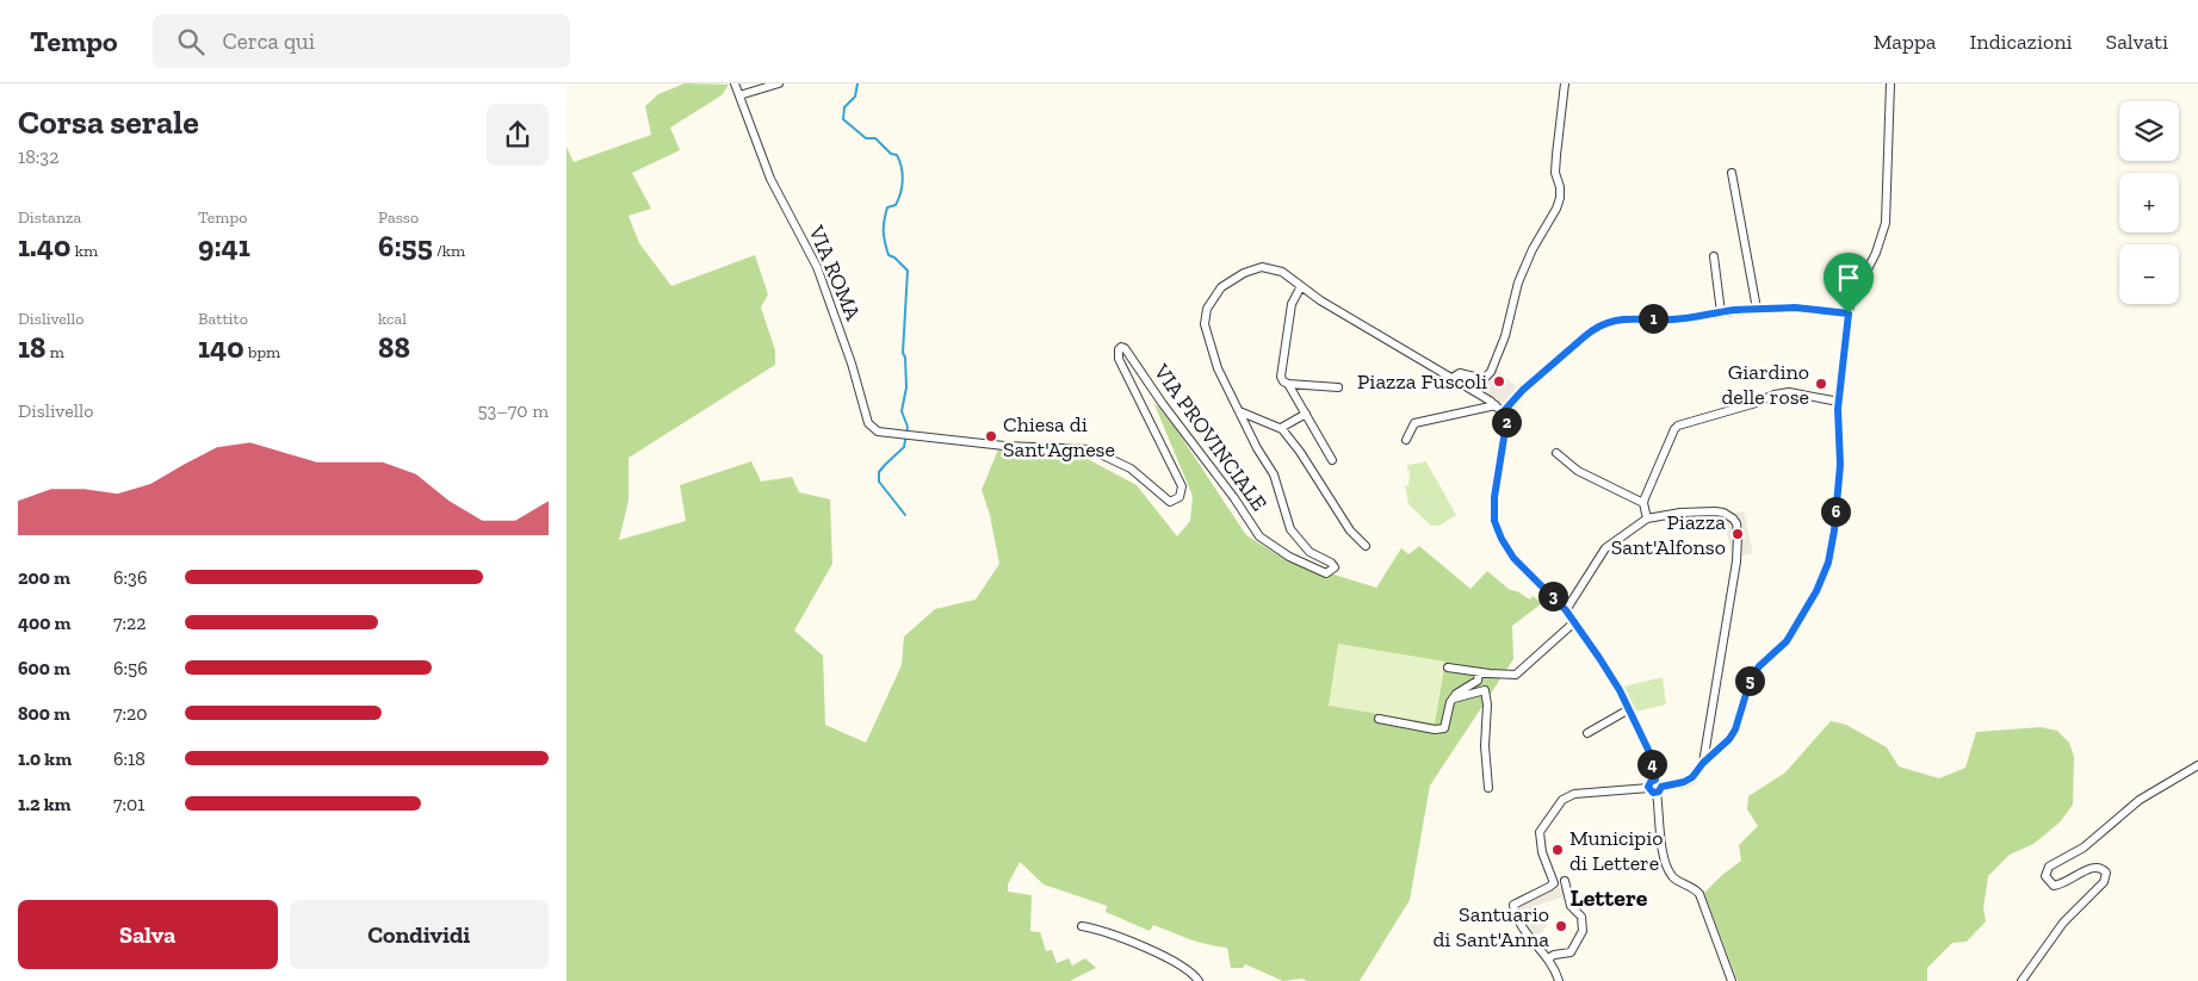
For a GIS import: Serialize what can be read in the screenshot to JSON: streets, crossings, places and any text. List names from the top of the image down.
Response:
{
  "streets": {
    "street": ["VIA ROMA", "VIA PROVINCIALE"]
  },
  "crossings": [
    ["VIA ROMA", "VIA PROVINCIALE"]
  ],
  "districts": ["Lettere"],
  "places": [
    "Piazza Fuscoli",
    "Giardino delle rose",
    "Chiesa di Sant'Agnese",
    "Piazza Sant'Alfonso",
    "Municipio di Lettere",
    "Santuario di Sant'Anna"
  ],
  "page": {
    "header": "Tempo",
    "search": "Cerca qui",
    "nav": ["Mappa", "Indicazioni", "Salvati"],
    "heading": ["Corsa serale", "18:32"],
    "map_buttons": ["+", "−"],
    "stats": [
      ["Distanza", "1.40 km"],
      ["Tempo", "9:41"],
      ["Passo", "6:55 /km"],
      ["Dislivello", "18 m"],
      ["Battito", "140 bpm"],
      ["kcal", "88"]
    ],
    "pins": [
      "1",
      "2",
      "6",
      "3",
      "5",
      "4"
    ],
    "chart": ["Dislivello", "53–70 m"],
    "list": [
      {
        "name": "200 m",
        "note": "6:36"
      },
      {
        "name": "400 m",
        "note": "7:22"
      },
      {
        "name": "600 m",
        "note": "6:56"
      },
      {
        "name": "800 m",
        "note": "7:20"
      },
      {
        "name": "1.0 km",
        "note": "6:18"
      },
      {
        "name": "1.2 km",
        "note": "7:01"
      }
    ],
    "buttons": ["Salva", "Condividi"]
  }
}
